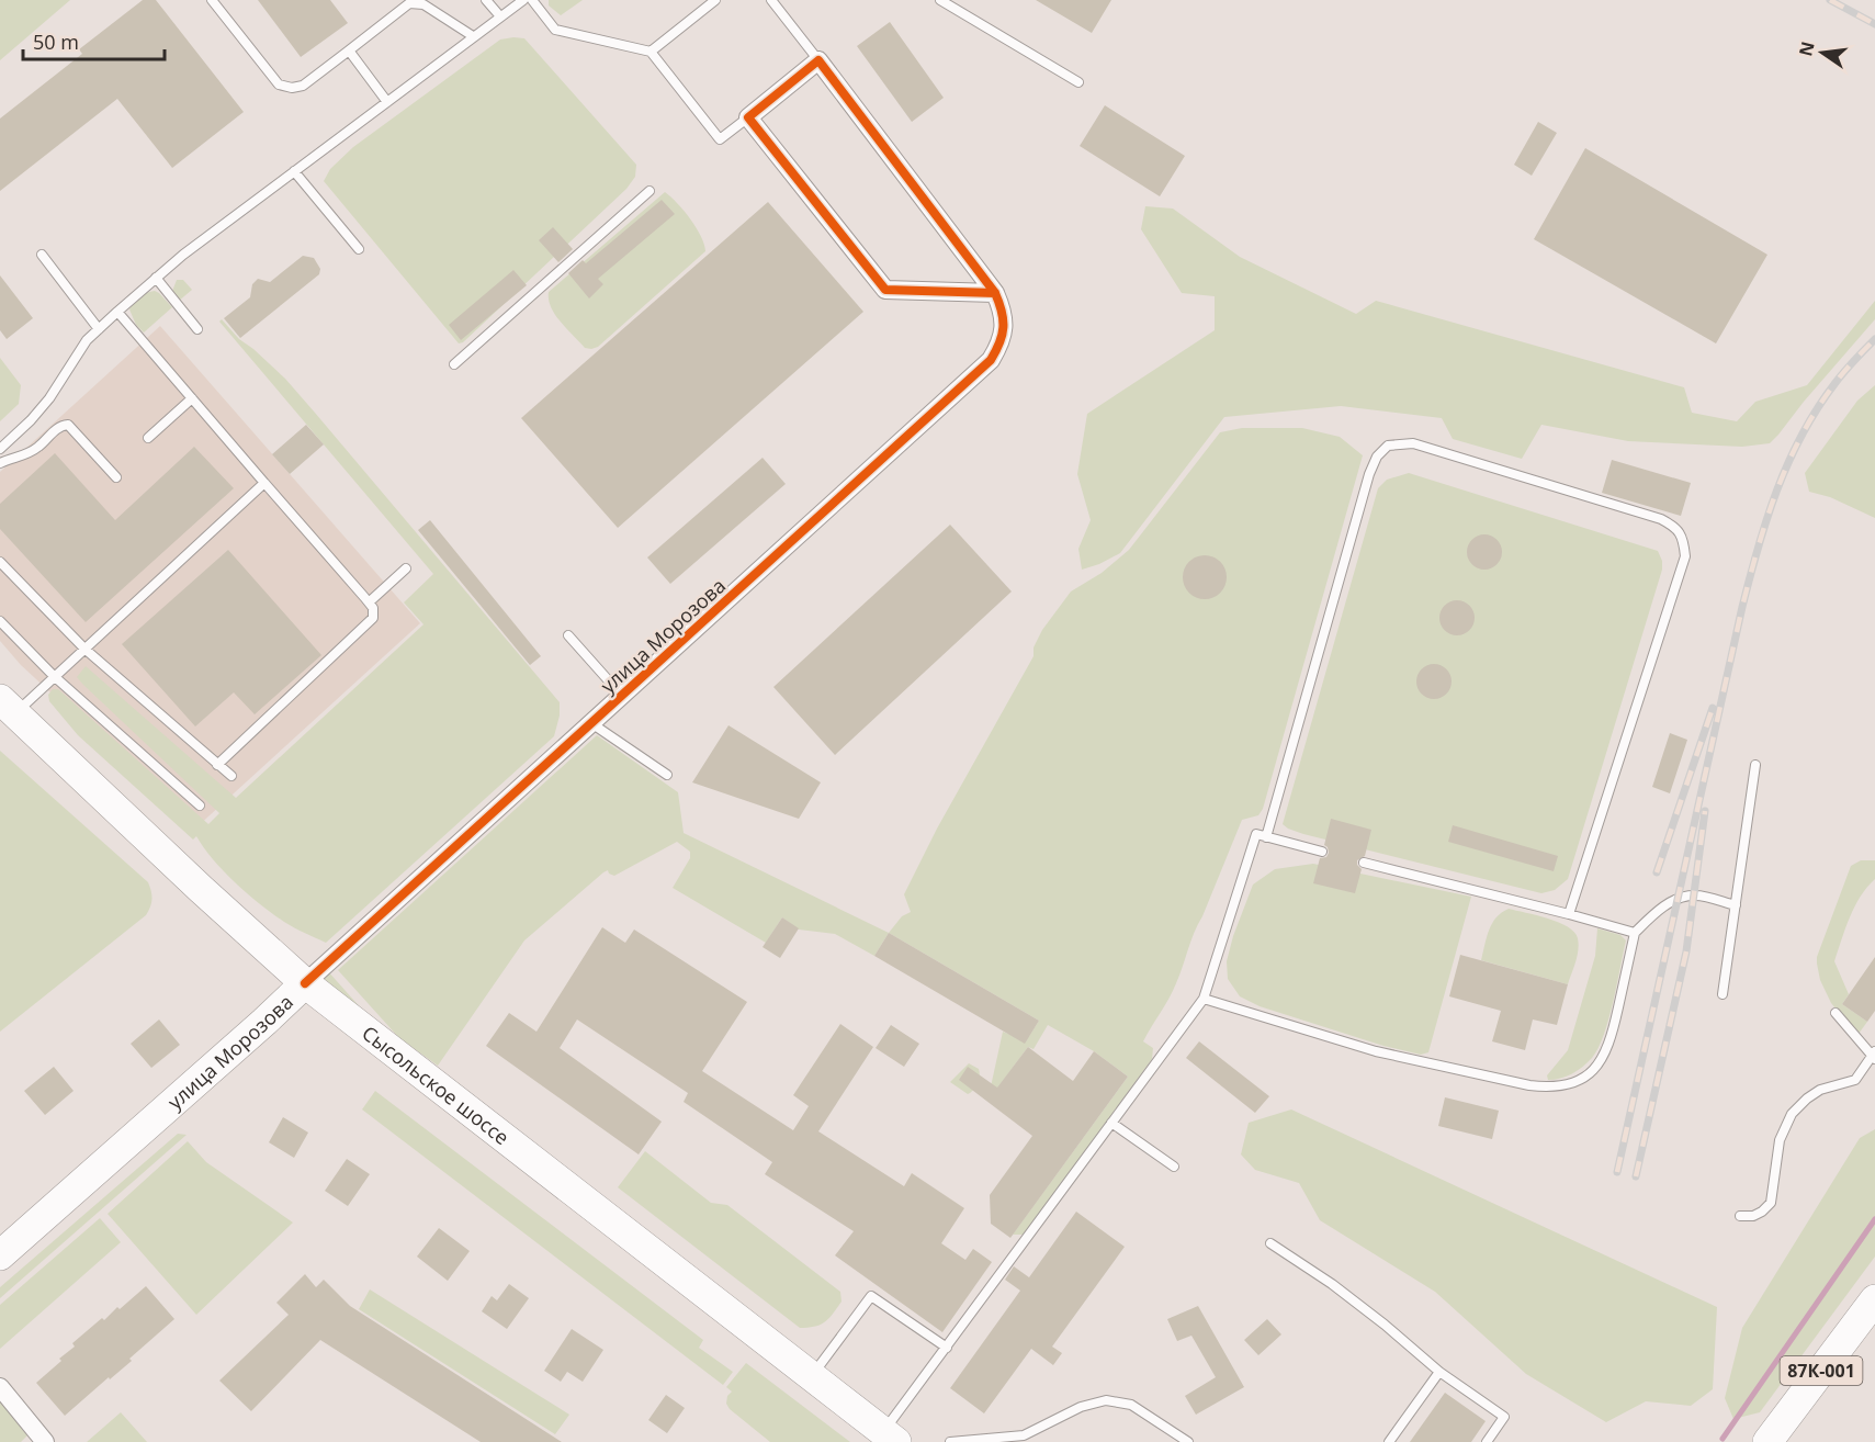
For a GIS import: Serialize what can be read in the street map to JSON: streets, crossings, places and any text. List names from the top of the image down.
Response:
{
  "streets": {
    "main road": ["улица Морозова", "Сысольское шоссе", "87К-001"]
  },
  "crossings": [
    ["улица Морозова", "Сысольское шоссе"]
  ],
  "scale_bar": "50 m",
  "north": "left"
}
